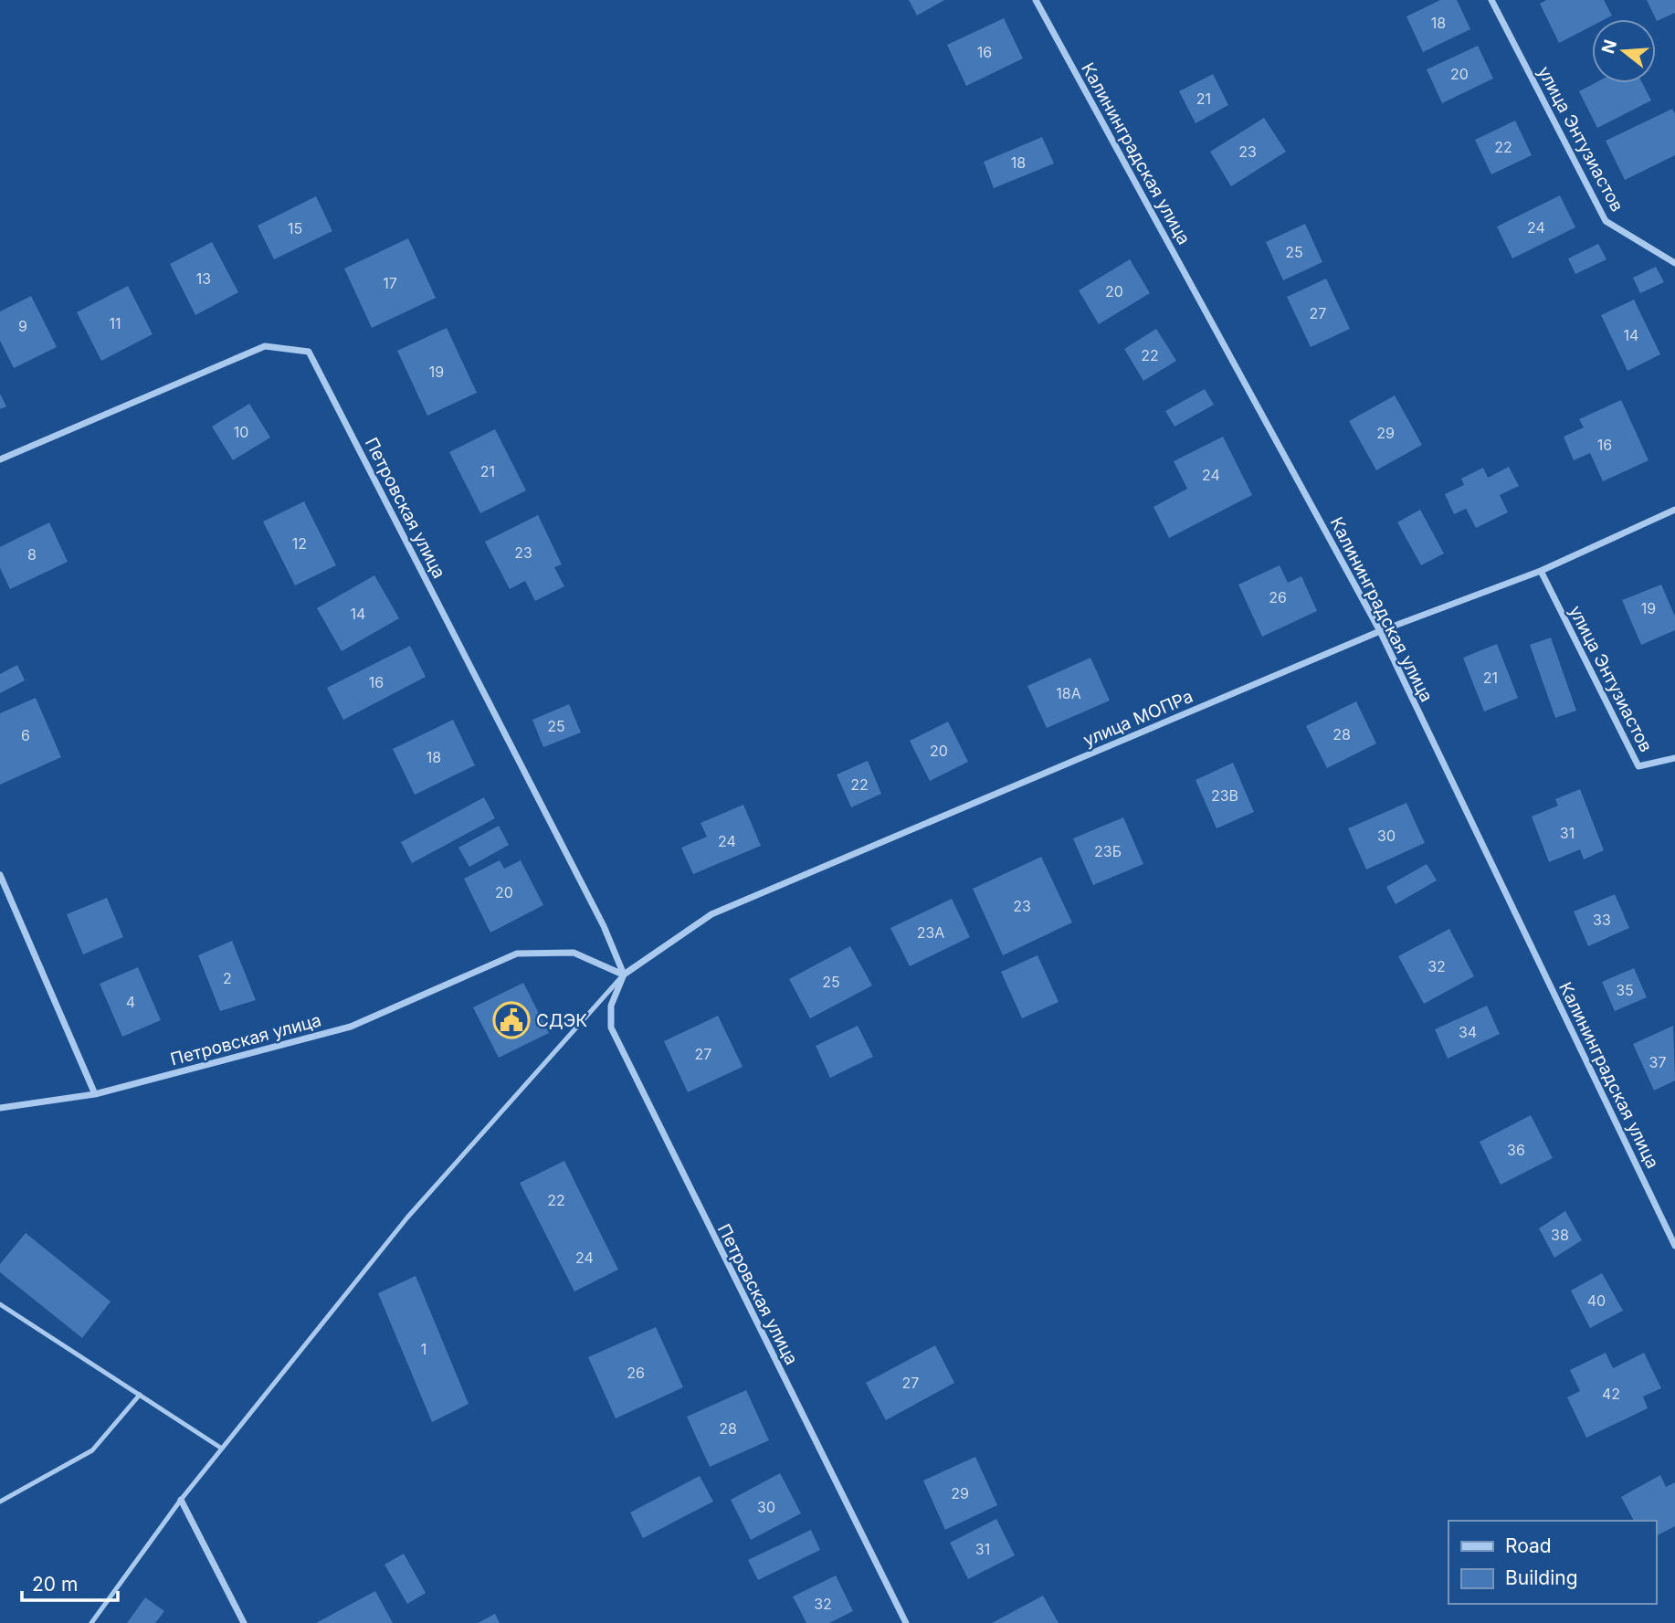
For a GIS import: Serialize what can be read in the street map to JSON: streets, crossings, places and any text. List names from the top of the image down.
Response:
{
  "streets": {
    "street": [
      "улица Энтузиастов",
      "Калининградская улица",
      "Петровская улица",
      "улица МОПРа"
    ]
  },
  "crossings": [
    ["улица Энтузиастов", "улица МОПРа"],
    ["Калининградская улица", "улица МОПРа"],
    ["Петровская улица", "улица МОПРа"]
  ],
  "places": {
    "public building": ["СДЭК"]
  },
  "house_numbers": [
    "18",
    "16",
    "20",
    "21",
    "22",
    "23",
    "18",
    "24",
    "15",
    "25",
    "13",
    "17",
    "20",
    "27",
    "11",
    "9",
    "14",
    "22",
    "19",
    "10",
    "29",
    "16",
    "21",
    "24",
    "12",
    "23",
    "8",
    "26",
    "19",
    "14",
    "21",
    "16",
    "18А",
    "25",
    "28",
    "6",
    "20",
    "18",
    "22",
    "23В",
    "31",
    "30",
    "24",
    "23Б",
    "20",
    "23",
    "33",
    "23А",
    "32",
    "2",
    "25",
    "35",
    "4",
    "34",
    "27",
    "37",
    "36",
    "22",
    "38",
    "24",
    "40",
    "1",
    "26",
    "27",
    "42",
    "28",
    "29",
    "30",
    "31",
    "32"
  ],
  "legend": ["Road", "Building"],
  "scale_bar": "20 m",
  "north": "left"
}
